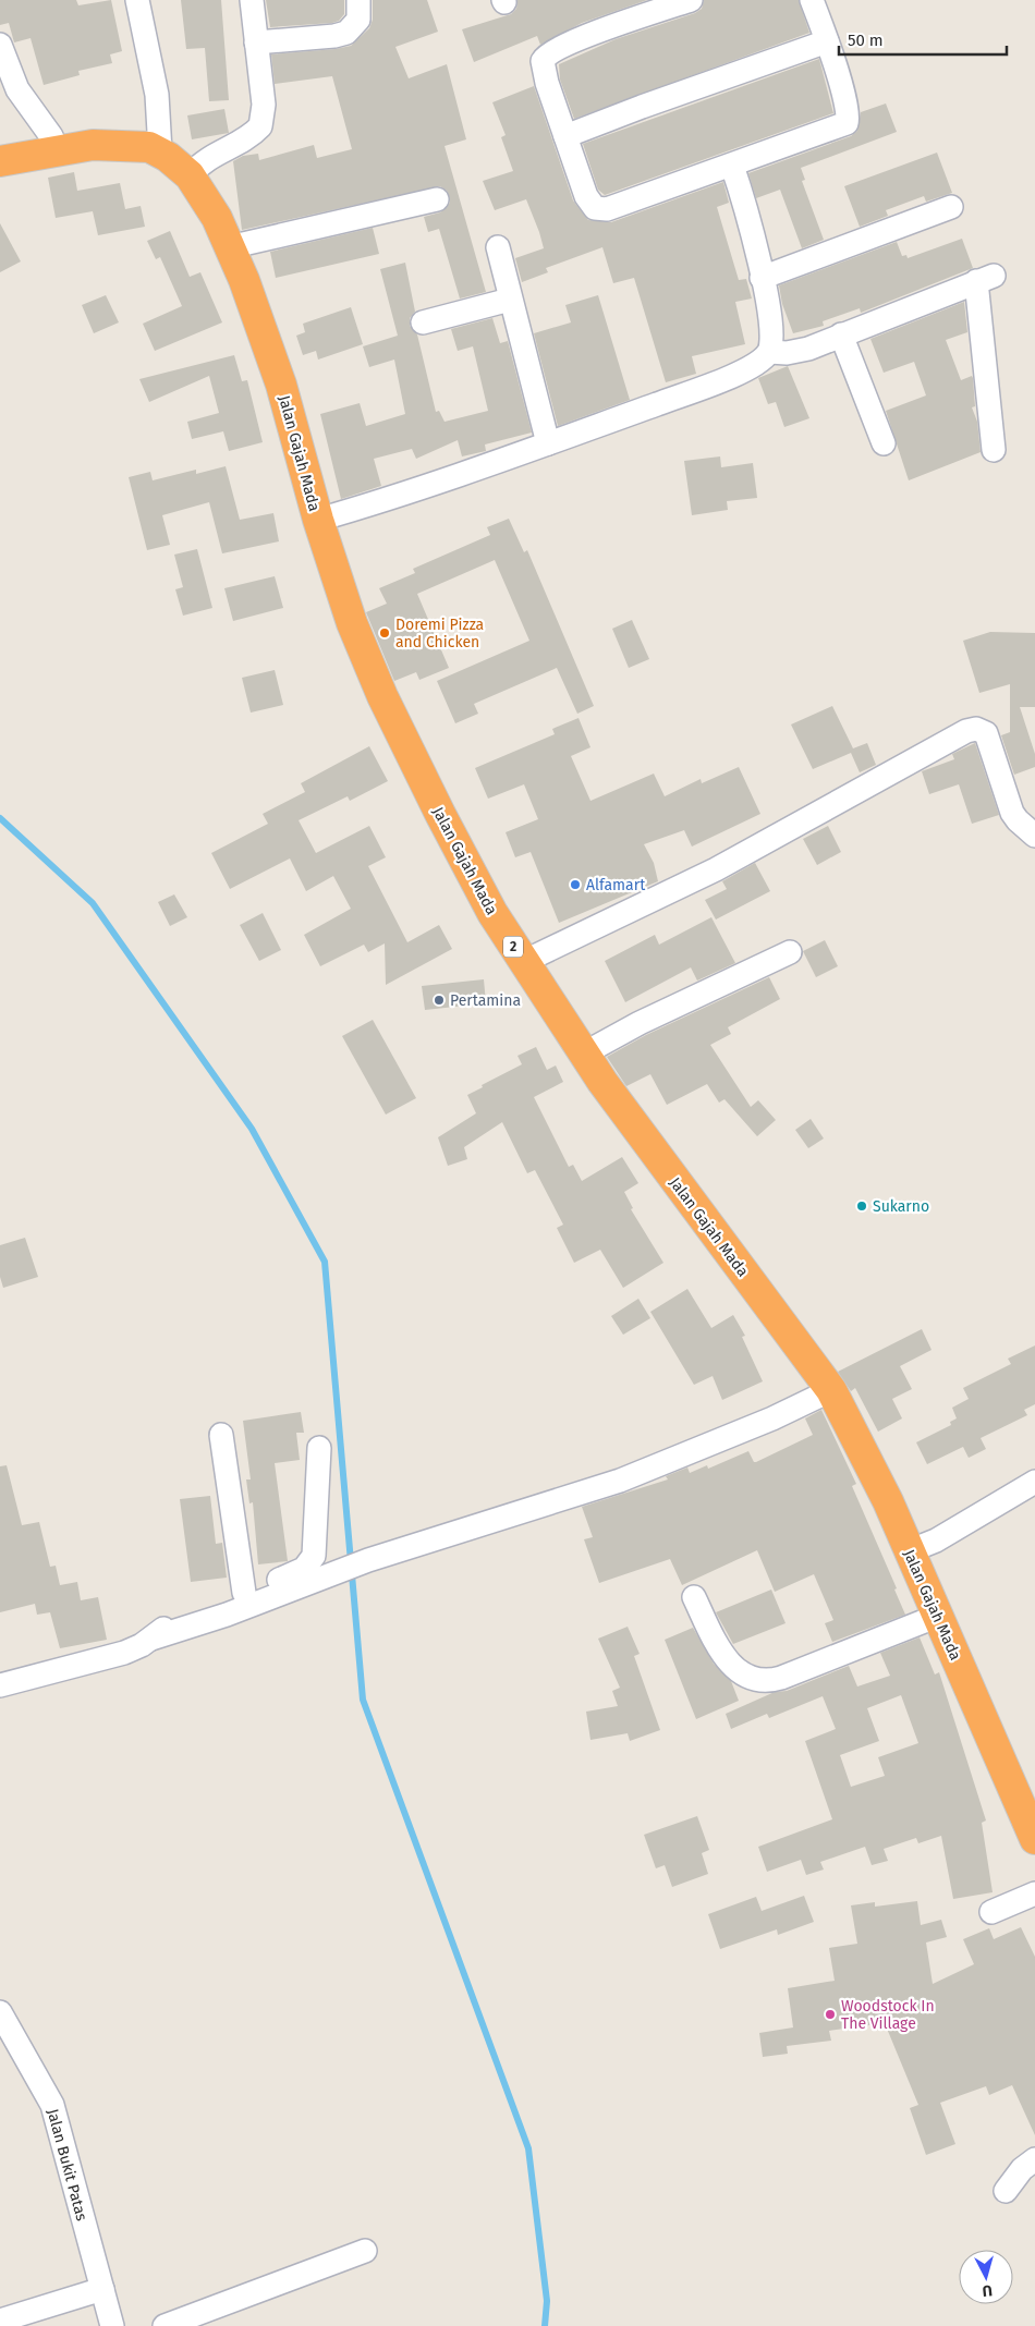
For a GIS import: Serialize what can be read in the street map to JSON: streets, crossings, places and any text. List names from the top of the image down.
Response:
{
  "streets": {
    "highway": ["Jalan Gajah Mada", "2"],
    "street": ["Jalan Bukit Patas"]
  },
  "places": [
    "Doremi Pizza and Chicken",
    "Alfamart",
    "Pertamina",
    "Sukarno",
    "Woodstock In The Village"
  ],
  "scale_bar": "50 m",
  "north": "bottom"
}
